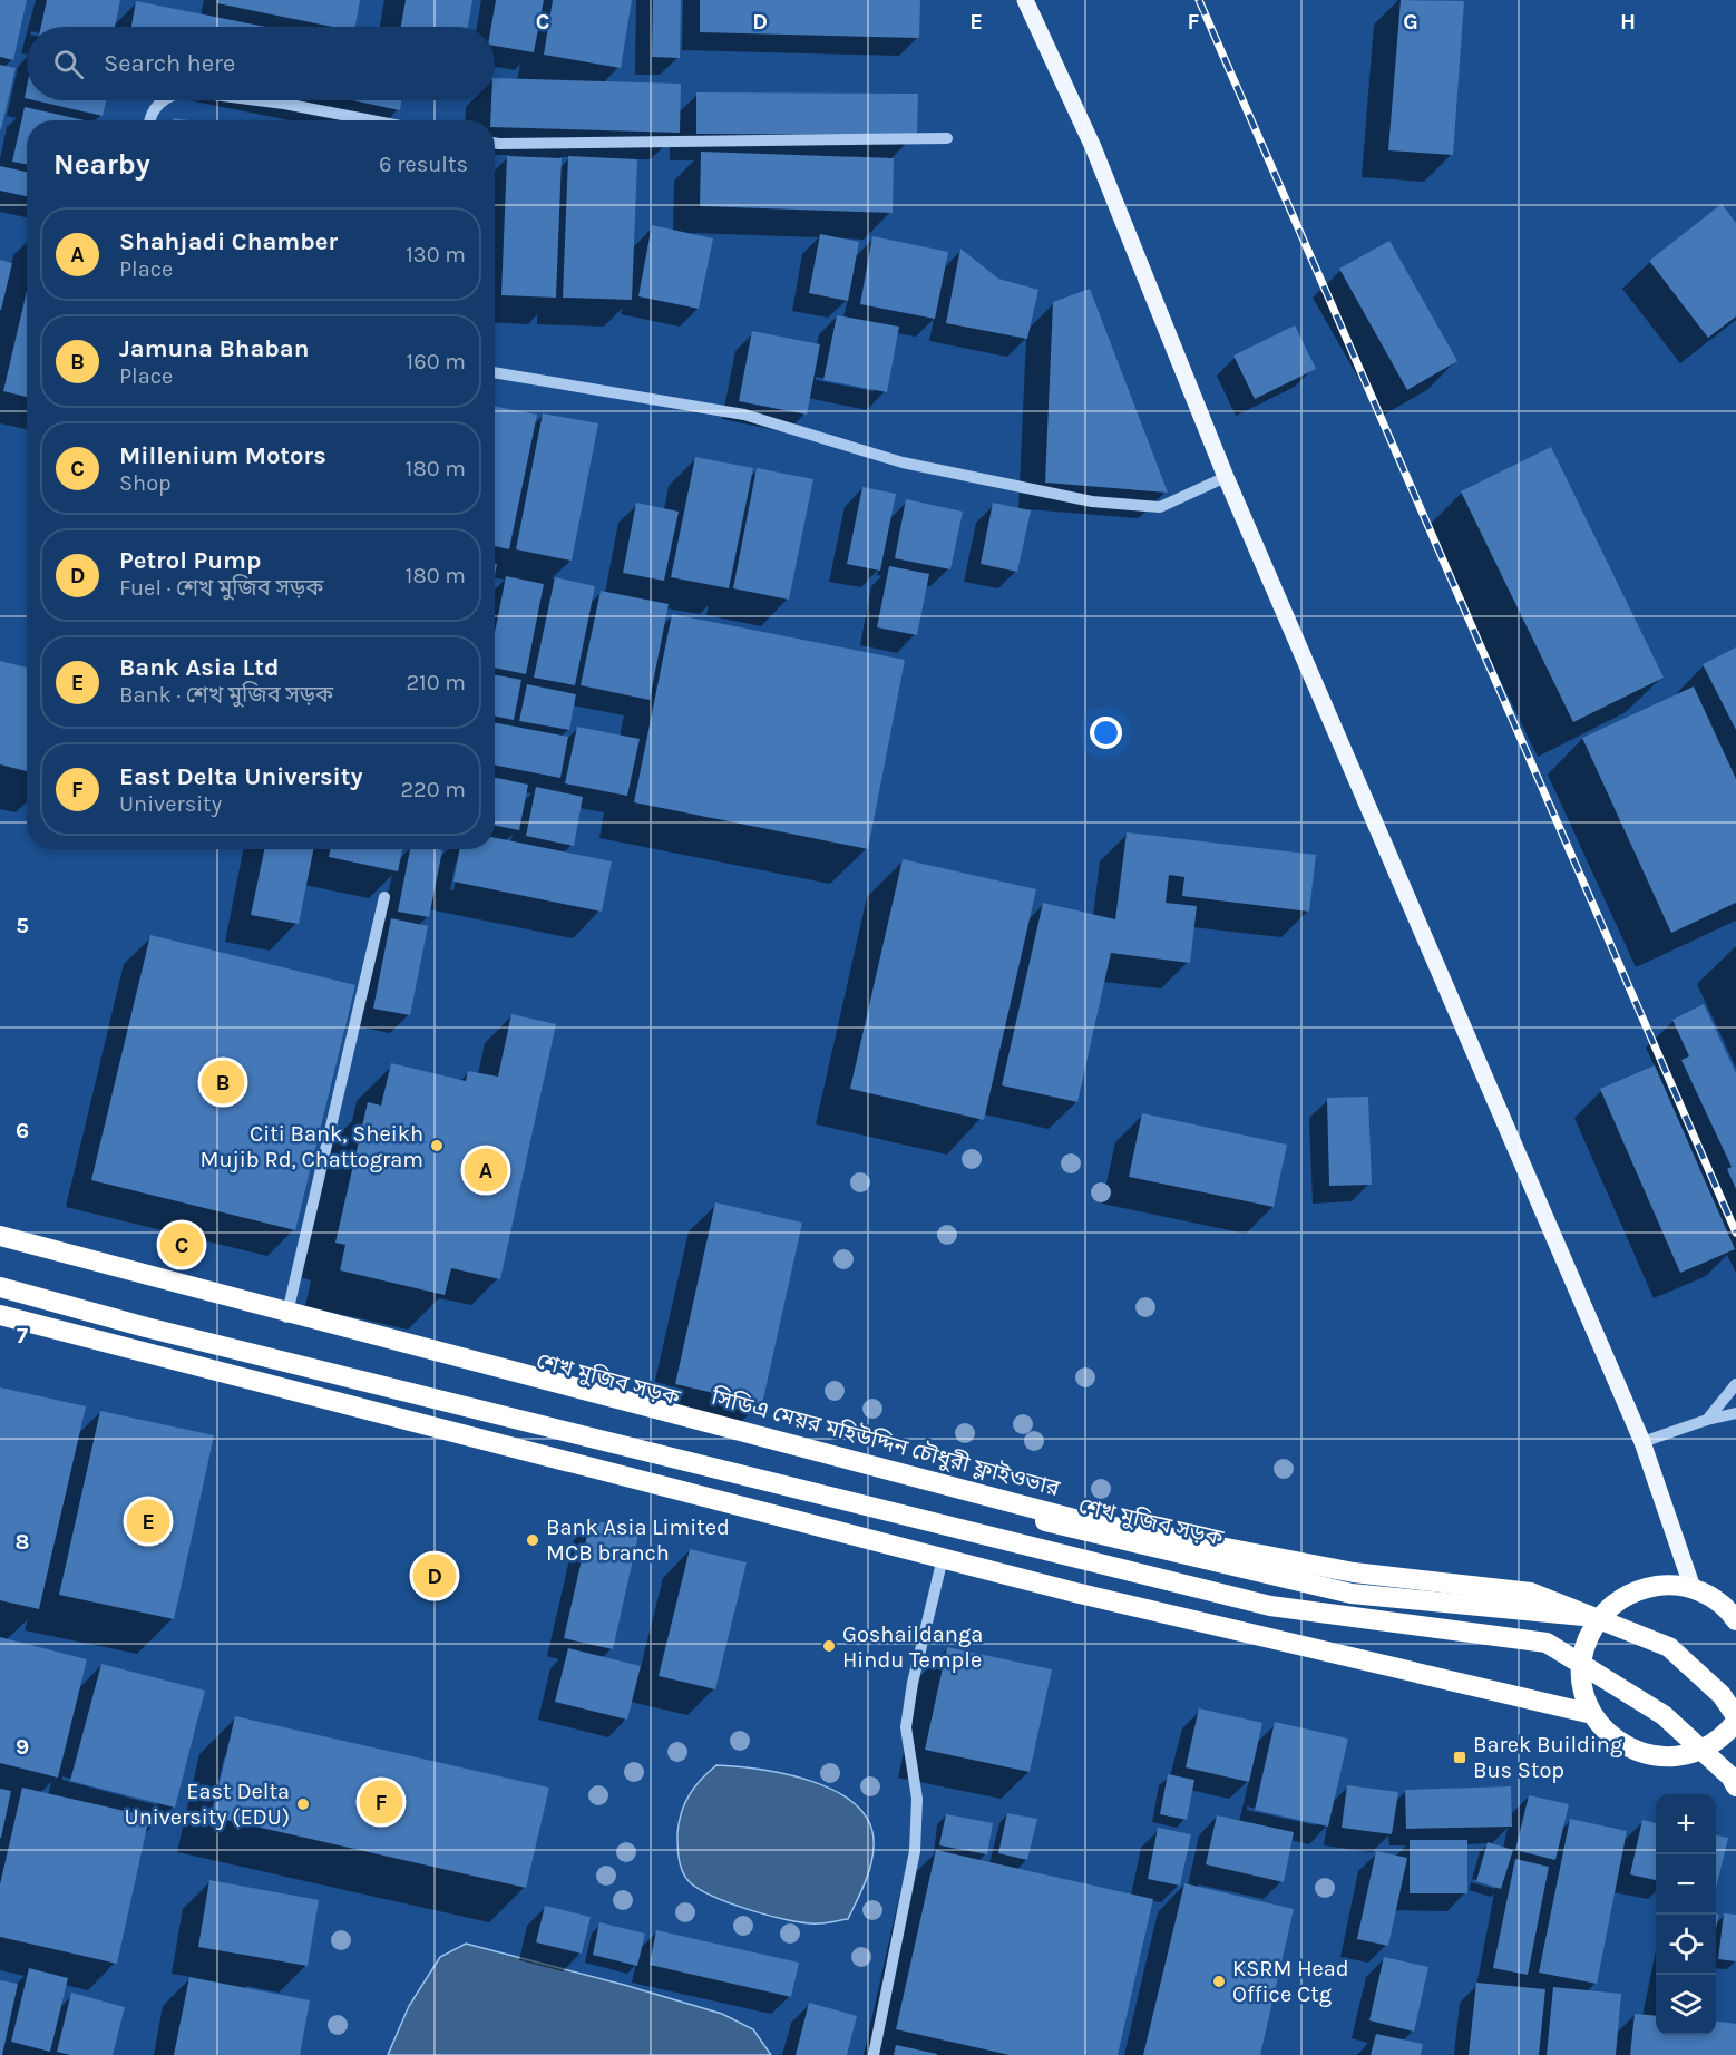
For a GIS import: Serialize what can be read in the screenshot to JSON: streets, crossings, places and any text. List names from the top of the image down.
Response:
{
  "streets": {
    "highway": ["শেখ মুজিব সড়ক", "সিডিএ মেয়র মহিউদ্দিন চৌধুরী ফ্লাইওভার"]
  },
  "places": {
    "other": [
      "Citi Bank, Sheikh Mujib Rd, Chattogram",
      "Bank Asia Limited MCB branch",
      "Goshaildanga Hindu Temple",
      "East Delta University (EDU)",
      "KSRM Head Office Ctg"
    ],
    "transit": ["Barek Building Bus Stop"]
  },
  "page": {
    "search": "Search here",
    "heading": ["Nearby", "6 results"],
    "list": [
      {
        "mark": "A",
        "name": "Shahjadi Chamber",
        "note": "Place",
        "value": "130 m"
      },
      {
        "mark": "B",
        "name": "Jamuna Bhaban",
        "note": "Place",
        "value": "160 m"
      },
      {
        "mark": "C",
        "name": "Millenium Motors",
        "note": "Shop",
        "value": "180 m"
      },
      {
        "mark": "D",
        "name": "Petrol Pump",
        "note": "Fuel · শেখ মুজিব সড়ক",
        "value": "180 m"
      },
      {
        "mark": "E",
        "name": "Bank Asia Ltd",
        "note": "Bank · শেখ মুজিব সড়ক",
        "value": "210 m"
      },
      {
        "mark": "F",
        "name": "East Delta University",
        "note": "University",
        "value": "220 m"
      }
    ],
    "pins": [
      "B",
      "A",
      "C",
      "E",
      "D",
      "F"
    ],
    "map_buttons": ["+", "−"]
  },
  "grid": {
    "columns": [
      "C",
      "D",
      "E",
      "F",
      "G",
      "H"
    ],
    "rows": [
      "5",
      "6",
      "7",
      "8",
      "9"
    ]
  }
}
